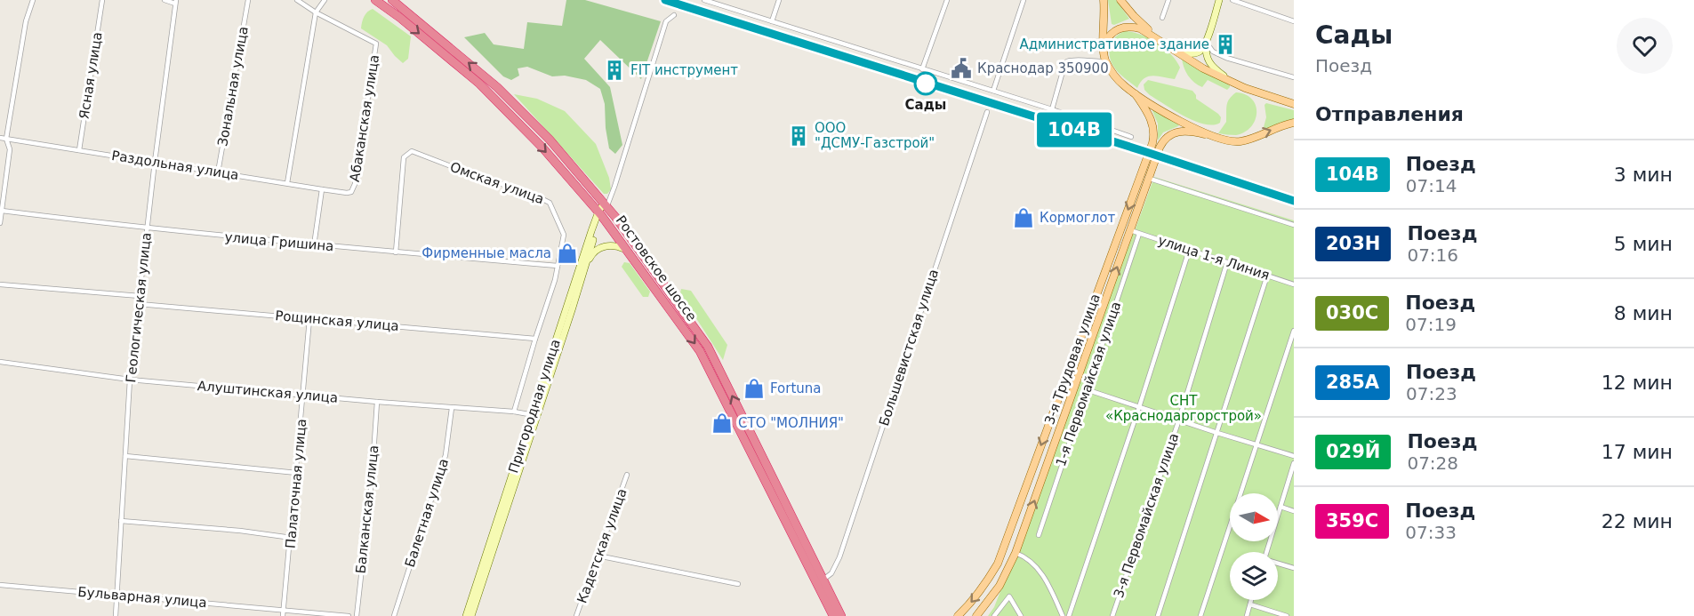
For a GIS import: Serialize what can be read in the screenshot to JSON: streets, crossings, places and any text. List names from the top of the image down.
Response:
{
  "streets": {
    "highway": ["Ростовское шоссе"],
    "main road": ["3-я Трудовая улица", "1-я Первомайская улица"],
    "street": [
      "Ясная улица",
      "Зональная улица",
      "Абаканская улица",
      "Раздольная улица",
      "Омская улица",
      "улица Гришина",
      "улица 1-я Линия",
      "Геологическая улица",
      "Рощинская улица",
      "Большевистская улица",
      "Алуштинская улица",
      "Пригородная улица",
      "Палаточная улица",
      "Балканская улица",
      "Балетная улица",
      "3-я Первомайская улица",
      "Кадетская улица",
      "Бульварная улица"
    ]
  },
  "crossings": [
    ["Ясная улица", "Раздольная улица"],
    ["Зональная улица", "Раздольная улица"],
    ["Абаканская улица", "Раздольная улица"],
    ["Раздольная улица", "Геологическая улица"],
    ["Омская улица", "улица Гришина"],
    ["Омская улица", "Пригородная улица"],
    ["улица Гришина", "Геологическая улица"],
    ["улица Гришина", "Пригородная улица"],
    ["улица 1-я Линия", "3-я Трудовая улица"],
    ["улица 1-я Линия", "1-я Первомайская улица"],
    ["улица 1-я Линия", "3-я Первомайская улица"],
    ["Ростовское шоссе", "Большевистская улица"],
    ["Ростовское шоссе", "Пригородная улица"],
    ["Геологическая улица", "Рощинская улица"],
    ["Геологическая улица", "Алуштинская улица"],
    ["Геологическая улица", "Бульварная улица"],
    ["Рощинская улица", "Пригородная улица"],
    ["Рощинская улица", "Палаточная улица"],
    ["3-я Трудовая улица", "1-я Первомайская улица"],
    ["Алуштинская улица", "Пригородная улица"],
    ["Алуштинская улица", "Палаточная улица"],
    ["Алуштинская улица", "Балканская улица"],
    ["Алуштинская улица", "Балетная улица"],
    ["Палаточная улица", "Бульварная улица"]
  ],
  "parks": ["СНТ «Краснодаргорстрой»"],
  "places": {
    "building": ["Административное здание", "FIT инструмент", "ООО \"ДСМУ-Газстрой\""],
    "public building": ["Краснодар 350900"],
    "other": ["Сады"],
    "shop": [
      "Кормоглот",
      "Фирменные масла",
      "Fortuna",
      "СТО \"МОЛНИЯ\""
    ]
  },
  "north": "right",
  "page": {
    "on_map": "104В",
    "heading": [
      ["Сады", "Поезд"],
      "Отправления"
    ],
    "list": [
      {
        "mark": "104В",
        "name": "Поезд",
        "note": "07:14",
        "value": "3 мин"
      },
      {
        "mark": "203Н",
        "name": "Поезд",
        "note": "07:16",
        "value": "5 мин"
      },
      {
        "mark": "030C",
        "name": "Поезд",
        "note": "07:19",
        "value": "8 мин"
      },
      {
        "mark": "285А",
        "name": "Поезд",
        "note": "07:23",
        "value": "12 мин"
      },
      {
        "mark": "029Й",
        "name": "Поезд",
        "note": "07:28",
        "value": "17 мин"
      },
      {
        "mark": "359С",
        "name": "Поезд",
        "note": "07:33",
        "value": "22 мин"
      }
    ]
  }
}
